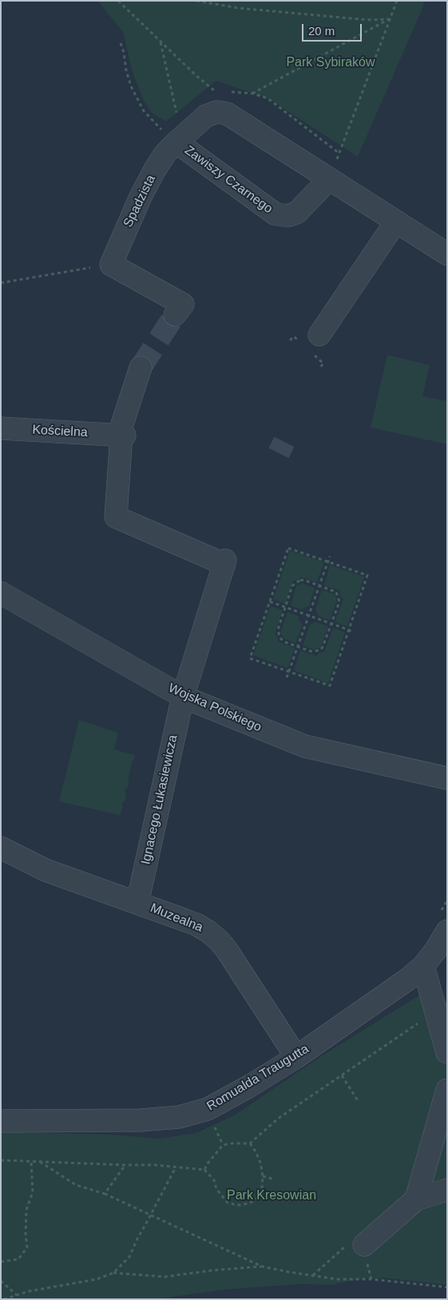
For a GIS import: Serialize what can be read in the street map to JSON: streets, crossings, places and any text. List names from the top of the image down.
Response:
{
  "streets": {
    "street": [
      "Zawiszy Czarnego",
      "Spadzista",
      "Kościelna",
      "Wojska Polskiego",
      "Ignacego Łukasiewicza",
      "Muzealna",
      "Romualda Traugutta"
    ]
  },
  "crossings": [
    ["Zawiszy Czarnego", "Spadzista"],
    ["Kościelna", "Ignacego Łukasiewicza"],
    ["Wojska Polskiego", "Ignacego Łukasiewicza"],
    ["Ignacego Łukasiewicza", "Muzealna"],
    ["Muzealna", "Romualda Traugutta"]
  ],
  "parks": ["Park Sybiraków", "Park Kresowian"],
  "scale_bar": "20 m"
}
